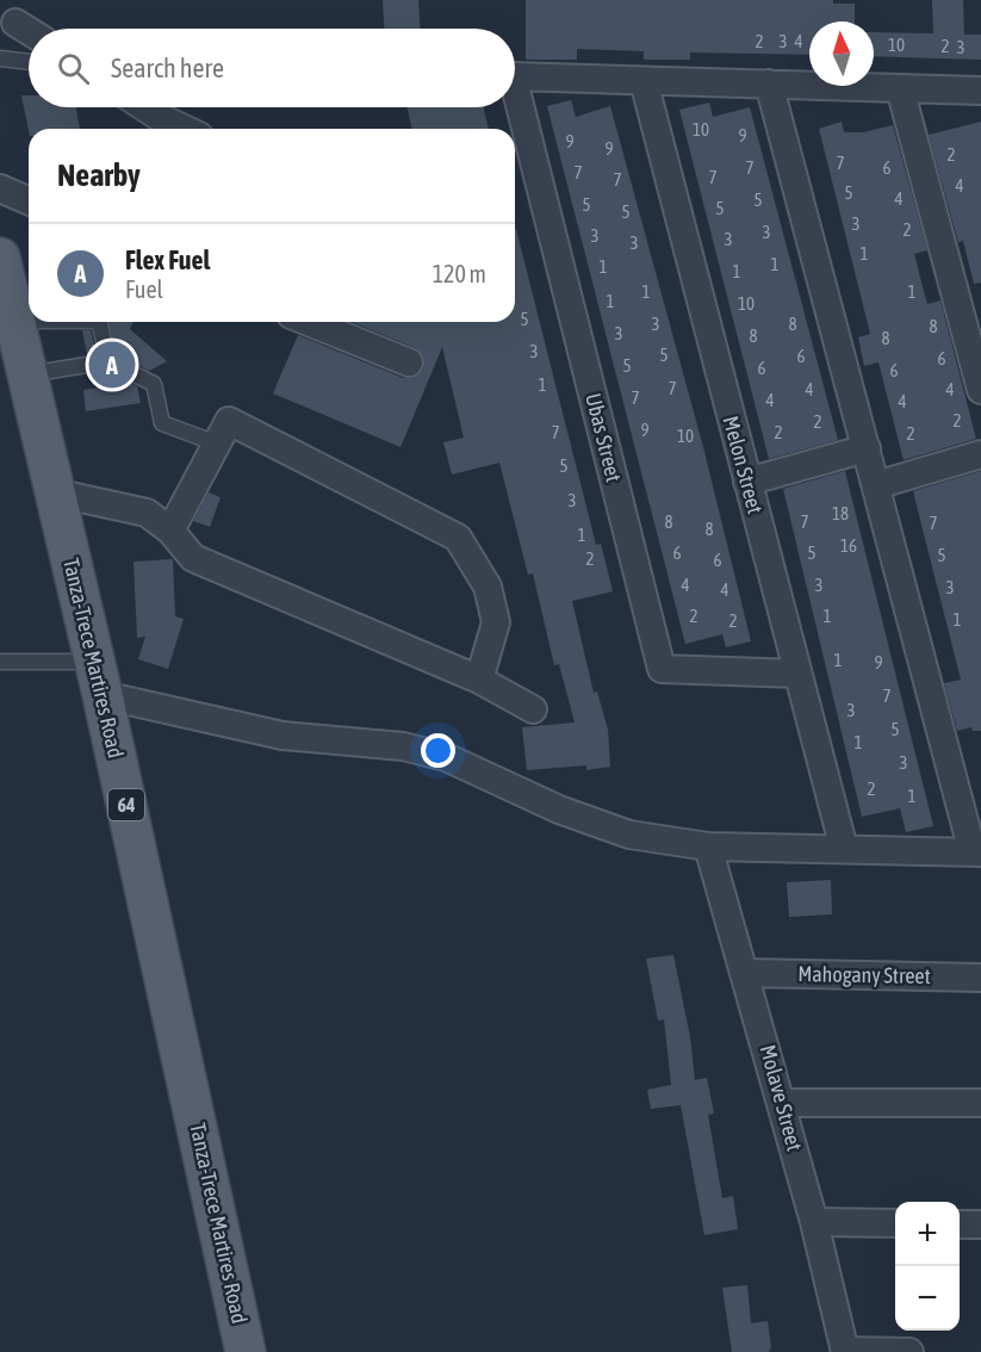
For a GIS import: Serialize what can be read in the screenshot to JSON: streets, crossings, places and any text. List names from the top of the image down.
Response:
{
  "streets": {
    "main road": ["Tanza-Trece Martires Road", "64"],
    "street": [
      "Ubas Street",
      "Melon Street",
      "Mahogany Street",
      "Molave Street"
    ]
  },
  "crossings": [
    ["Ubas Street", "Melon Street"],
    ["Mahogany Street", "Molave Street"]
  ],
  "house_numbers": [
    "2",
    "3",
    "4",
    "10",
    "2",
    "3",
    "10",
    "9",
    "9",
    "9",
    "2",
    "7",
    "7",
    "6",
    "7",
    "7",
    "7",
    "4",
    "5",
    "4",
    "5",
    "5",
    "5",
    "5",
    "3",
    "2",
    "3",
    "3",
    "3",
    "3",
    "1",
    "1",
    "1",
    "1",
    "1",
    "1",
    "1",
    "10",
    "5",
    "3",
    "8",
    "8",
    "3",
    "8",
    "8",
    "3",
    "5",
    "6",
    "6",
    "5",
    "6",
    "6",
    "1",
    "7",
    "4",
    "4",
    "7",
    "4",
    "4",
    "2",
    "2",
    "9",
    "7",
    "2",
    "2",
    "10",
    "5",
    "3",
    "18",
    "8",
    "7",
    "7",
    "8",
    "1",
    "16",
    "6",
    "5",
    "5",
    "2",
    "6",
    "4",
    "3",
    "3",
    "4",
    "2",
    "1",
    "1",
    "2",
    "1",
    "9",
    "7",
    "3",
    "5",
    "1",
    "3",
    "2",
    "1"
  ],
  "north": "top",
  "page": {
    "search": "Search here",
    "heading": "Nearby",
    "list": [
      {
        "mark": "A",
        "name": "Flex Fuel",
        "note": "Fuel",
        "value": "120 m"
      }
    ],
    "pins": "A",
    "map_buttons": ["+", "−"]
  }
}
